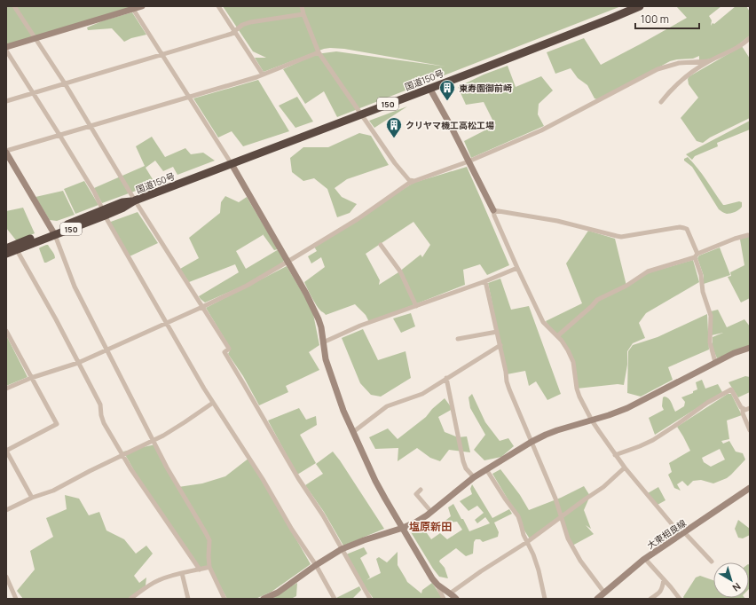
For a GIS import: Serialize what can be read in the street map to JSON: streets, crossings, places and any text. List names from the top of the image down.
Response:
{
  "streets": {
    "highway": ["国道150号", "150"],
    "street": ["大東相良線"]
  },
  "districts": ["塩原新田"],
  "places": {
    "building": ["東寿園御前崎", "クリヤマ機工高松工場"]
  },
  "scale_bar": "100 m",
  "north": "bottom right"
}
